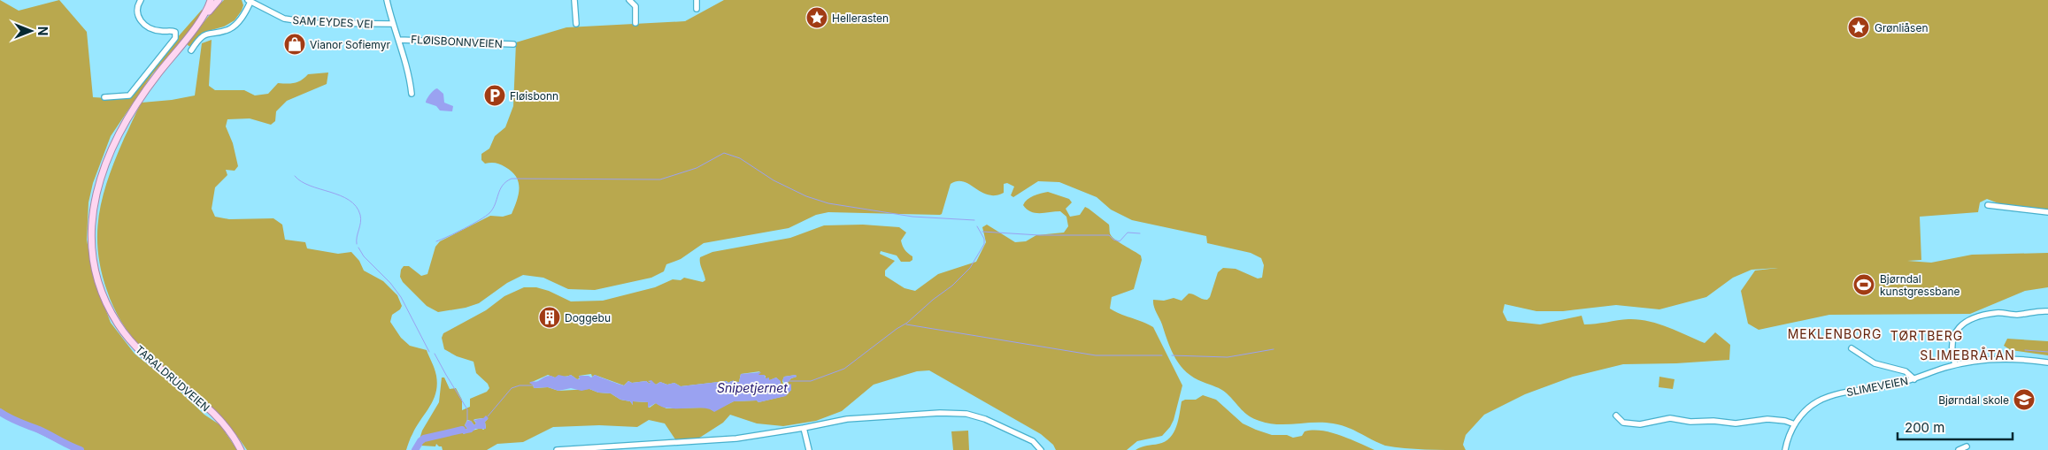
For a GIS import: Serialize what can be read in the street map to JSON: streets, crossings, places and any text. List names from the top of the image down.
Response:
{
  "streets": {
    "main road": ["TARALDRUDVEIEN"],
    "street": ["SAM EYDES VEI", "FLØISBONNVEIEN", "SLIMEVEIEN"]
  },
  "crossings": [
    ["SAM EYDES VEI", "FLØISBONNVEIEN"]
  ],
  "districts": ["MEKLENBORG", "TØRTBERG", "SLIMEBRÅTAN"],
  "water": ["Snipetjernet"],
  "places": {
    "place": ["Hellerasten", "Grønliåsen"],
    "shop": ["Vianor Sofiemyr"],
    "parking": ["Fløisbonn"],
    "sports": ["Bjørndal kunstgressbane"],
    "building": ["Doggebu"],
    "school or university": ["Bjørndal skole"]
  },
  "scale_bar": "200 m",
  "north": "right"
}
